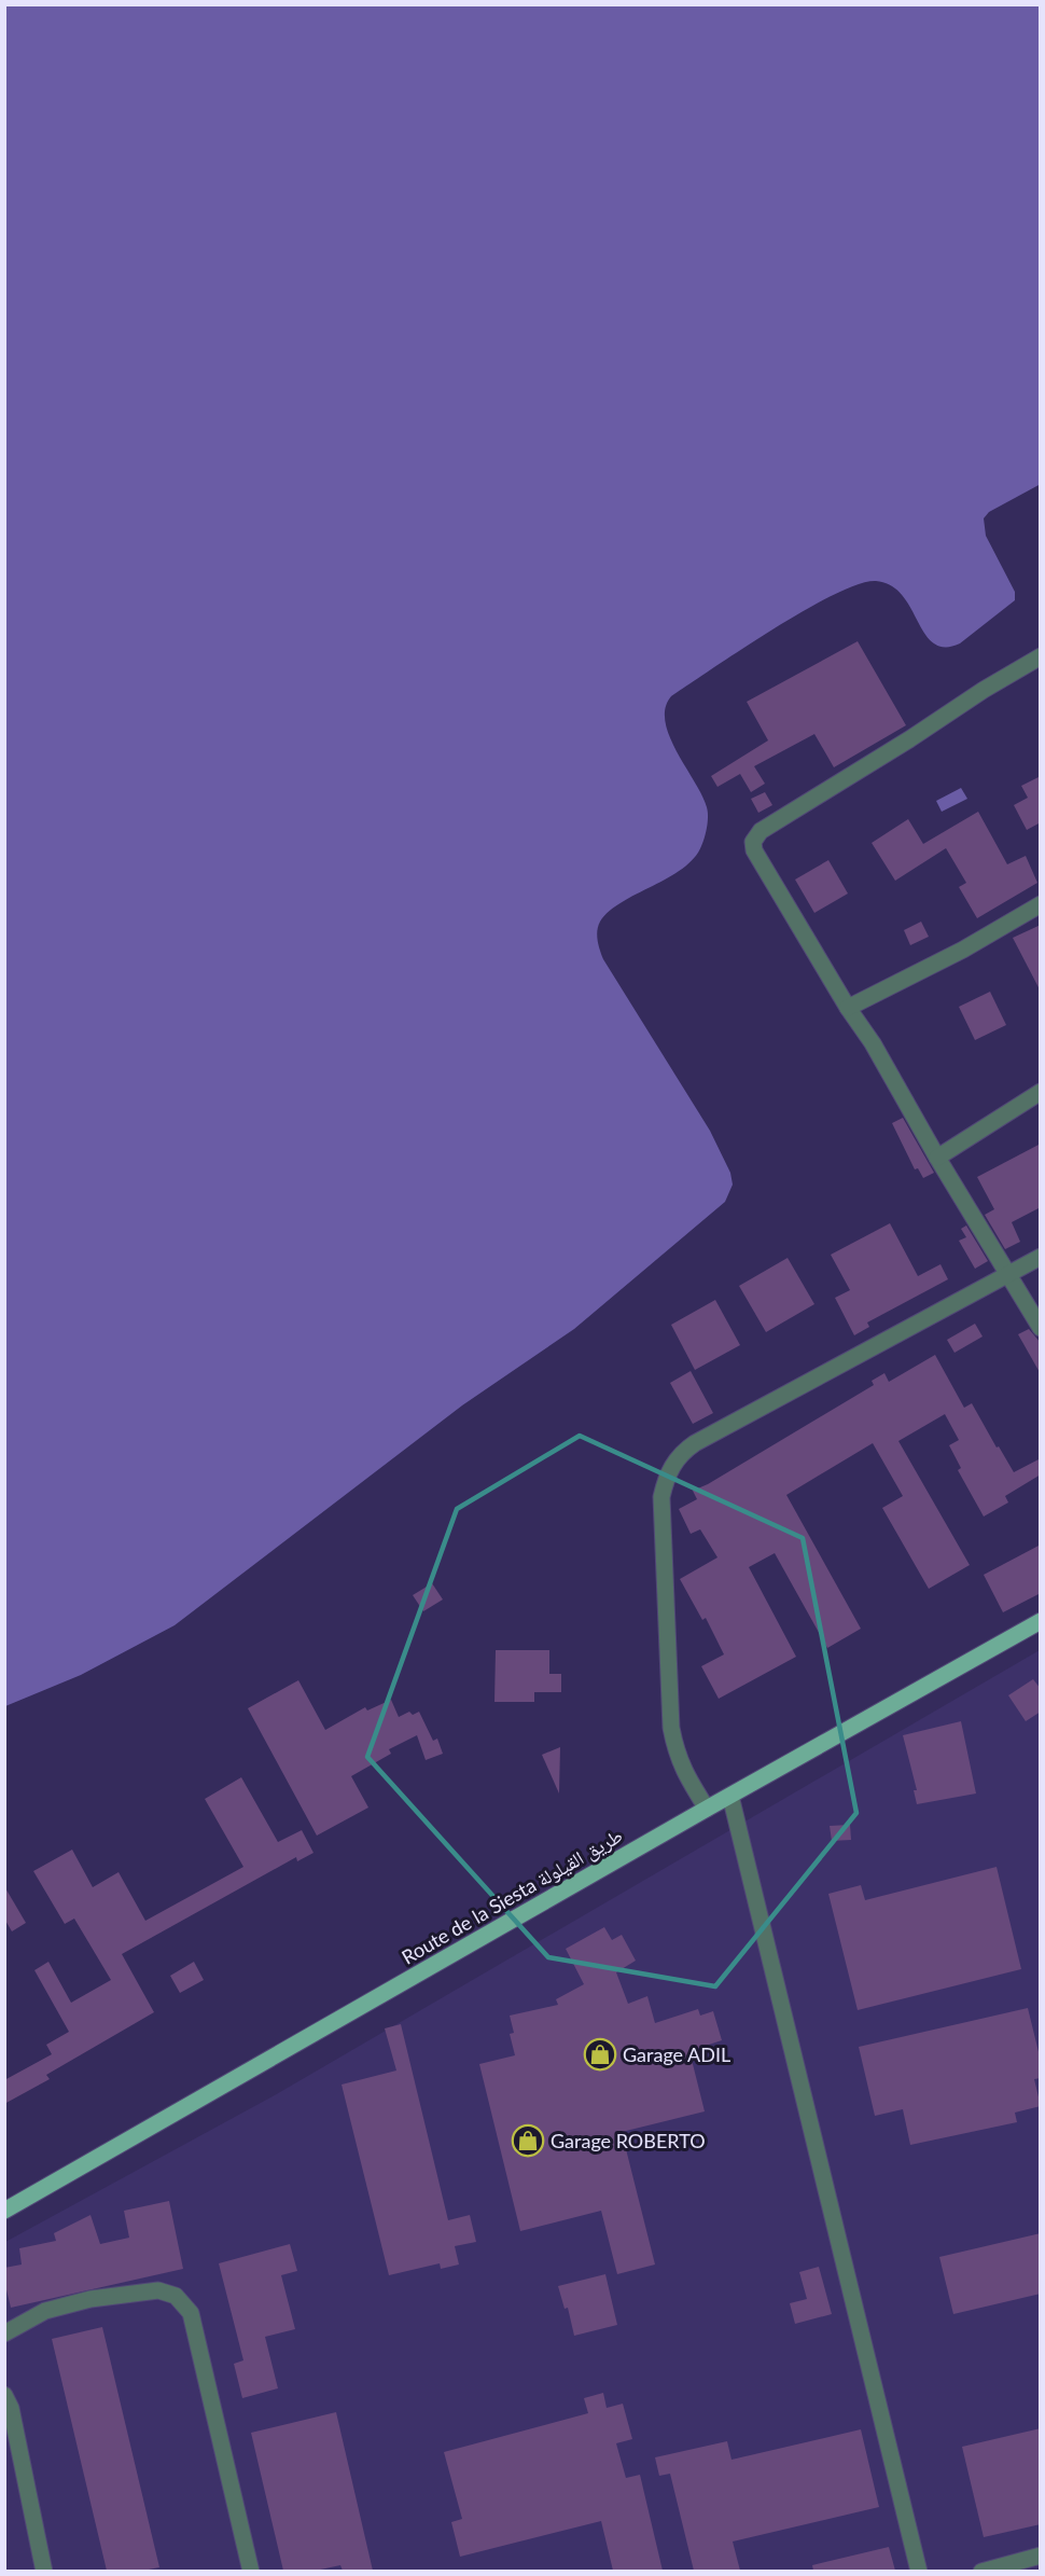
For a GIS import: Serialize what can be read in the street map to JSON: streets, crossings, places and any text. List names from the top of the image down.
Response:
{
  "streets": {
    "main road": ["Route de la Siesta طريق القيلولة"]
  },
  "places": {
    "shop": ["Garage ADIL", "Garage ROBERTO"]
  }
}
